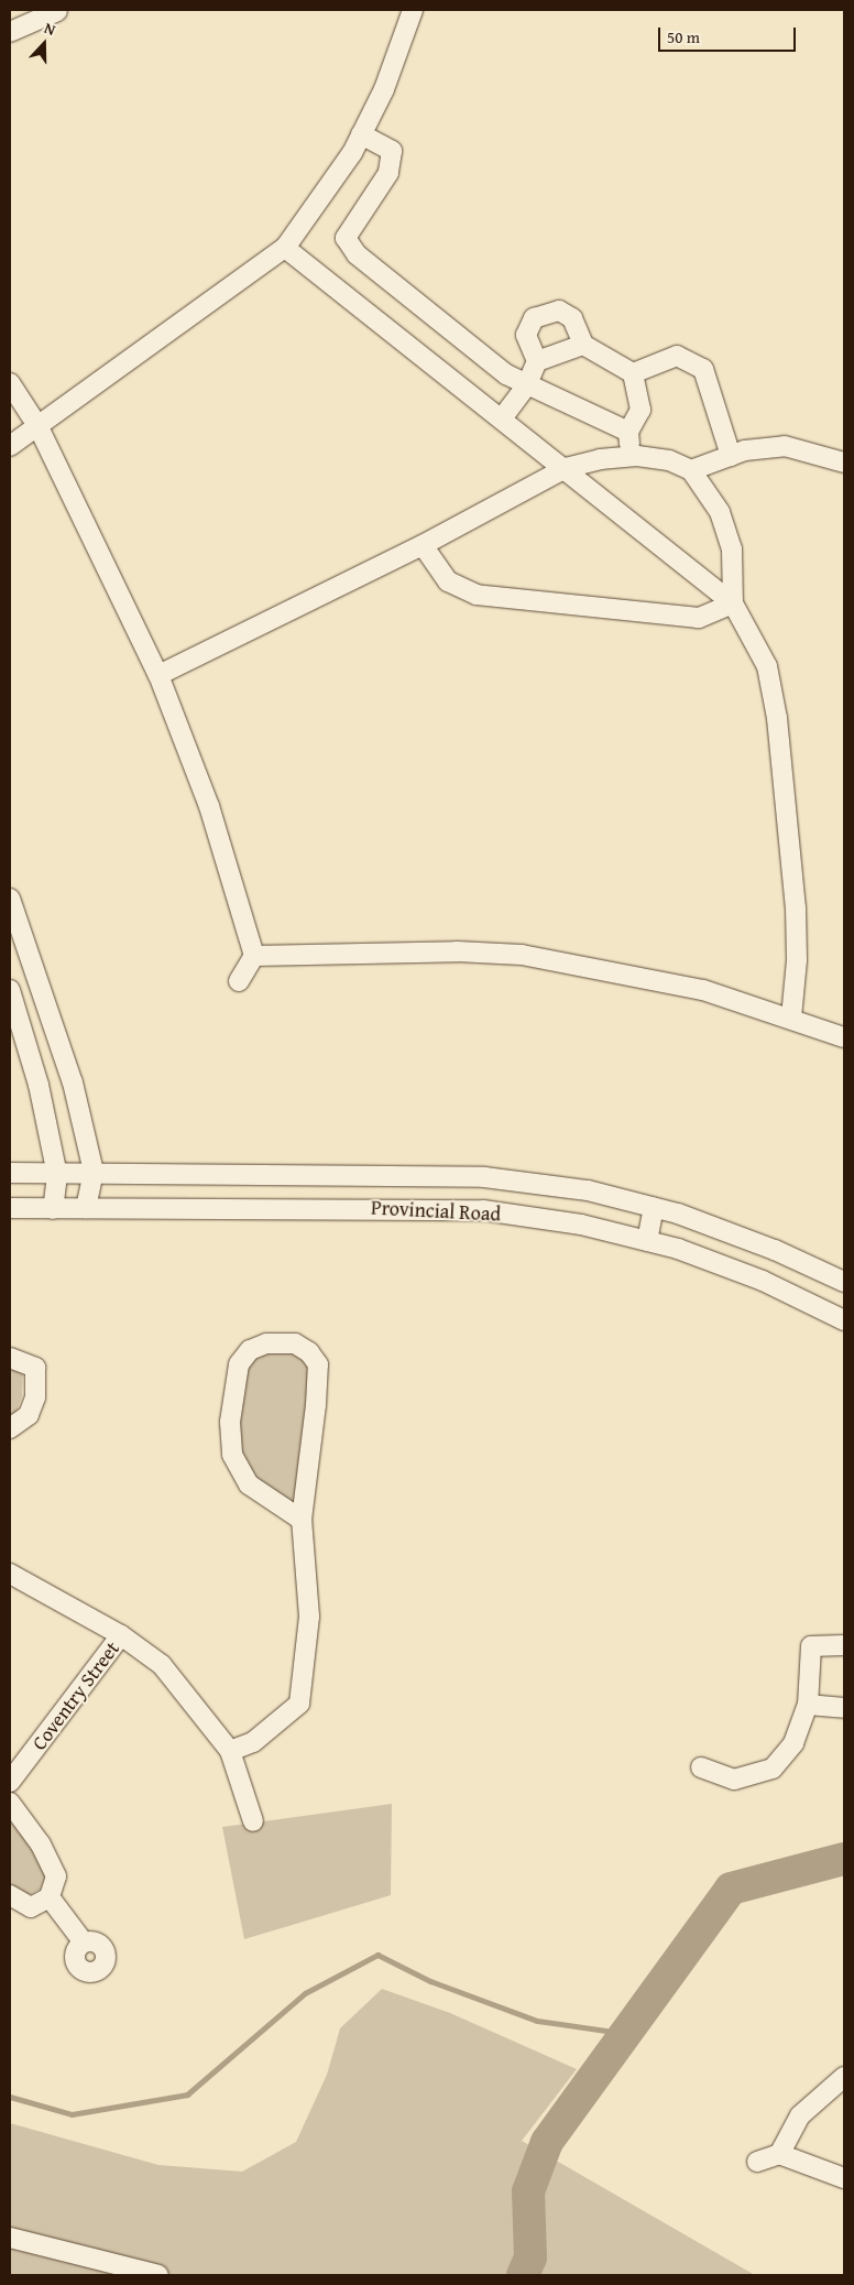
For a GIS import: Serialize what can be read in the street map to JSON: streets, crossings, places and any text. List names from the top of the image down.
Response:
{
  "streets": {
    "street": ["Provincial Road", "Coventry Street"]
  },
  "scale_bar": "50 m",
  "north": "top"
}
